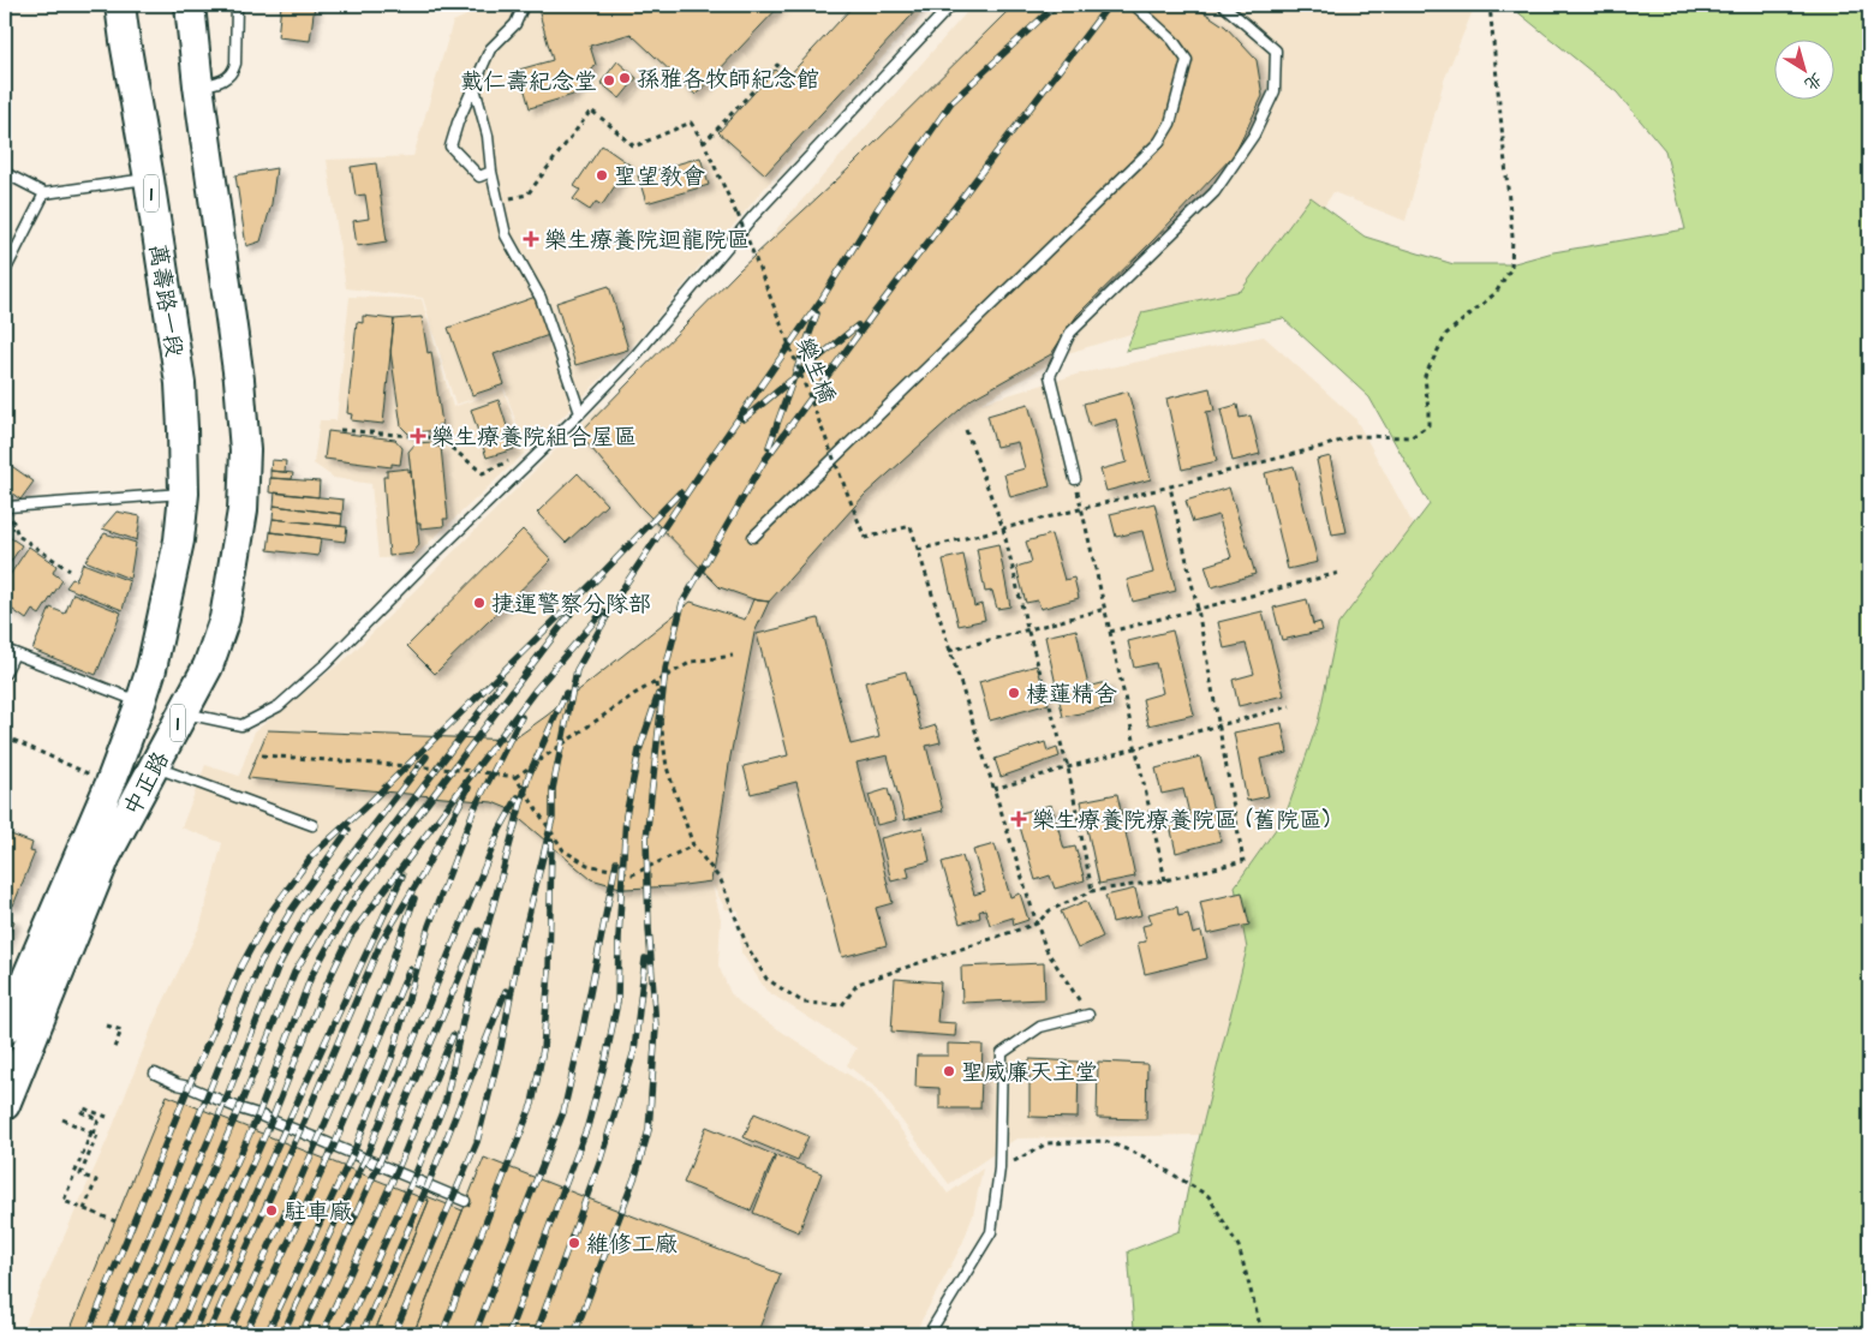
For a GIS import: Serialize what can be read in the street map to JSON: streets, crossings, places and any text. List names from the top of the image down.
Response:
{
  "streets": {
    "main road": ["1", "萬壽路一段", "中正路"],
    "path": ["樂生橋"]
  },
  "crossings": [
    ["1", "中正路"],
    ["萬壽路一段", "中正路"]
  ],
  "places": {
    "other": [
      "孫雅各牧師紀念館",
      "戴仁壽紀念堂",
      "聖望教會",
      "捷運警察分隊部",
      "棲蓮精舍",
      "聖威廉天主堂",
      "駐車廠",
      "維修工廠"
    ],
    "health": ["樂生療養院迴龍院區", "樂生療養院組合屋區", "樂生療養院療養院區 (舊院區)"]
  },
  "north": "bottom right"
}
